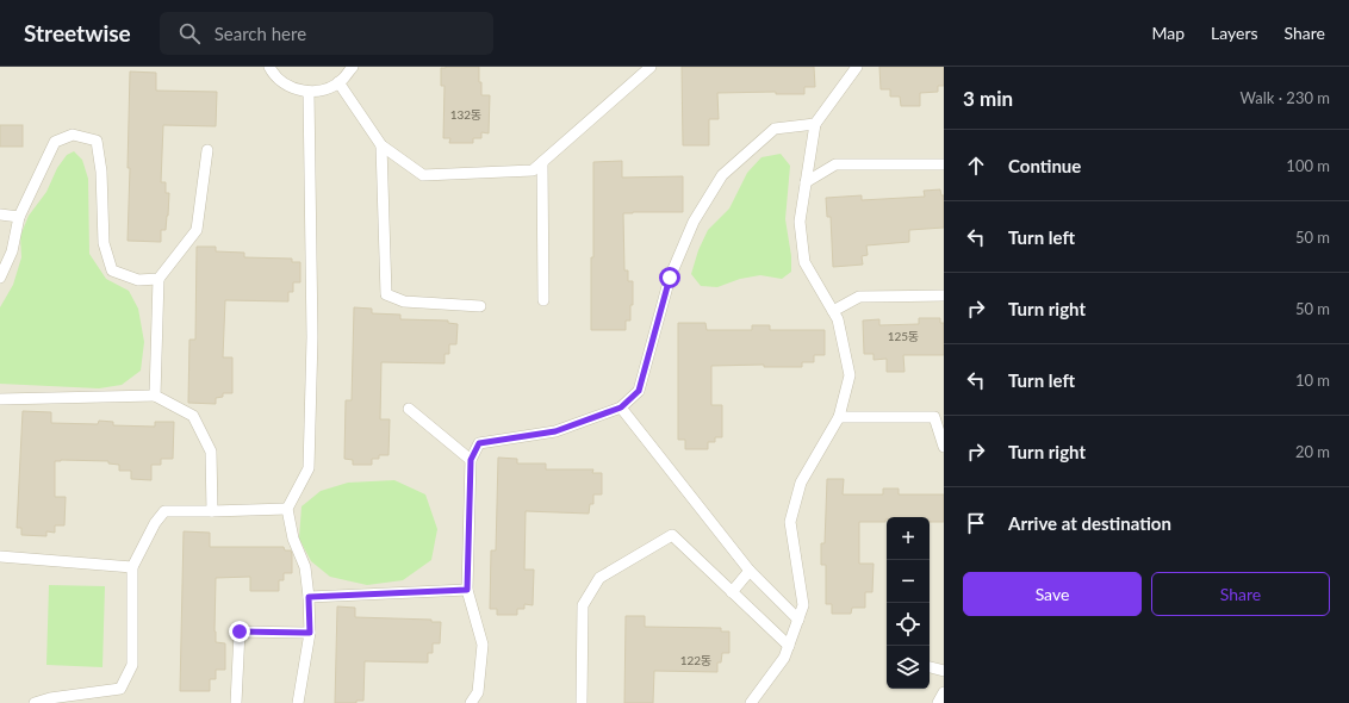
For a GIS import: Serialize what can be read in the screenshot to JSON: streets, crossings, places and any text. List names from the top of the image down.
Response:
{
  "house_numbers": ["132동", "125동", "122동"],
  "page": {
    "header": "Streetwise",
    "search": "Search here",
    "nav": ["Map", "Layers", "Share"],
    "heading": ["3 min", "Walk · 230 m"],
    "list": [
      ["Continue", "100 m"],
      ["Turn left", "50 m"],
      ["Turn right", "50 m"],
      ["Turn left", "10 m"],
      ["Turn right", "20 m"],
      "Arrive at destination"
    ],
    "map_buttons": ["+", "−"],
    "buttons": ["Save", "Share"]
  }
}
